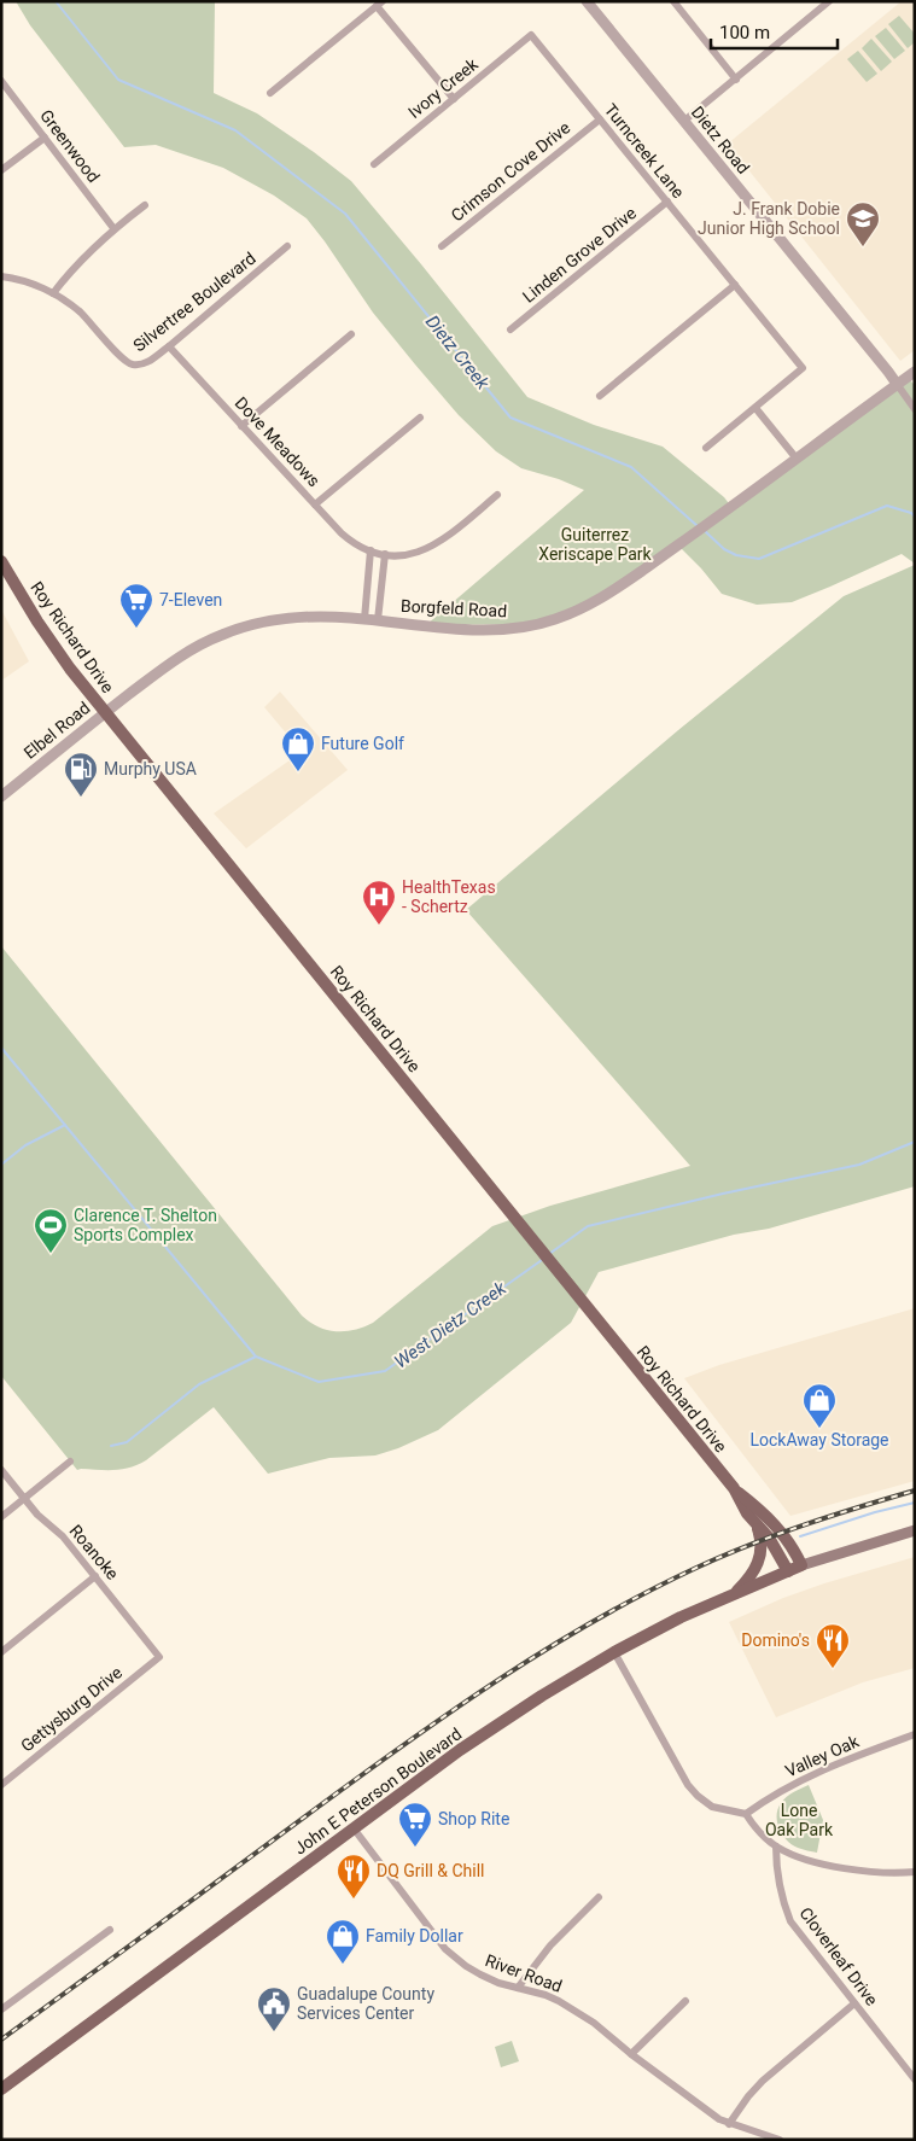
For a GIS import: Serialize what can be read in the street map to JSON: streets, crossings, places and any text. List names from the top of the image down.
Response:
{
  "streets": {
    "main road": ["Roy Richard Drive", "John E Peterson Boulevard"],
    "street": [
      "Ivory Creek",
      "Dietz Road",
      "Greenwood",
      "Turncreek Lane",
      "Crimson Cove Drive",
      "Linden Grove Drive",
      "Silvertree Boulevard",
      "Dove Meadows",
      "Borgfeld Road",
      "Elbel Road",
      "Roanoke",
      "Gettysburg Drive",
      "Valley Oak",
      "Cloverleaf Drive",
      "River Road"
    ]
  },
  "crossings": [
    ["Ivory Creek", "Turncreek Lane"],
    ["Dietz Road", "Borgfeld Road"],
    ["Turncreek Lane", "Crimson Cove Drive"],
    ["Turncreek Lane", "Linden Grove Drive"],
    ["Silvertree Boulevard", "Dove Meadows"],
    ["Borgfeld Road", "Roy Richard Drive"],
    ["Borgfeld Road", "Elbel Road"],
    ["Roy Richard Drive", "Elbel Road"],
    ["Roy Richard Drive", "John E Peterson Boulevard"],
    ["Roanoke", "Gettysburg Drive"],
    ["John E Peterson Boulevard", "River Road"]
  ],
  "water": ["Dietz Creek", "West Dietz Creek"],
  "parks": ["Guiterrez Xeriscape Park", "Lone Oak Park"],
  "places": {
    "school or university": ["J. Frank Dobie Junior High School"],
    "supermarket": ["7-Eleven", "Shop Rite"],
    "shop": ["Future Golf", "LockAway Storage", "Family Dollar"],
    "fuel station": ["Murphy USA"],
    "hospital": ["HealthTexas - Schertz"],
    "sports": ["Clarence T. Shelton Sports Complex"],
    "restaurant": ["Domino's", "DQ Grill & Chill"],
    "public building": ["Guadalupe County Services Center"]
  },
  "scale_bar": "100 m"
}
